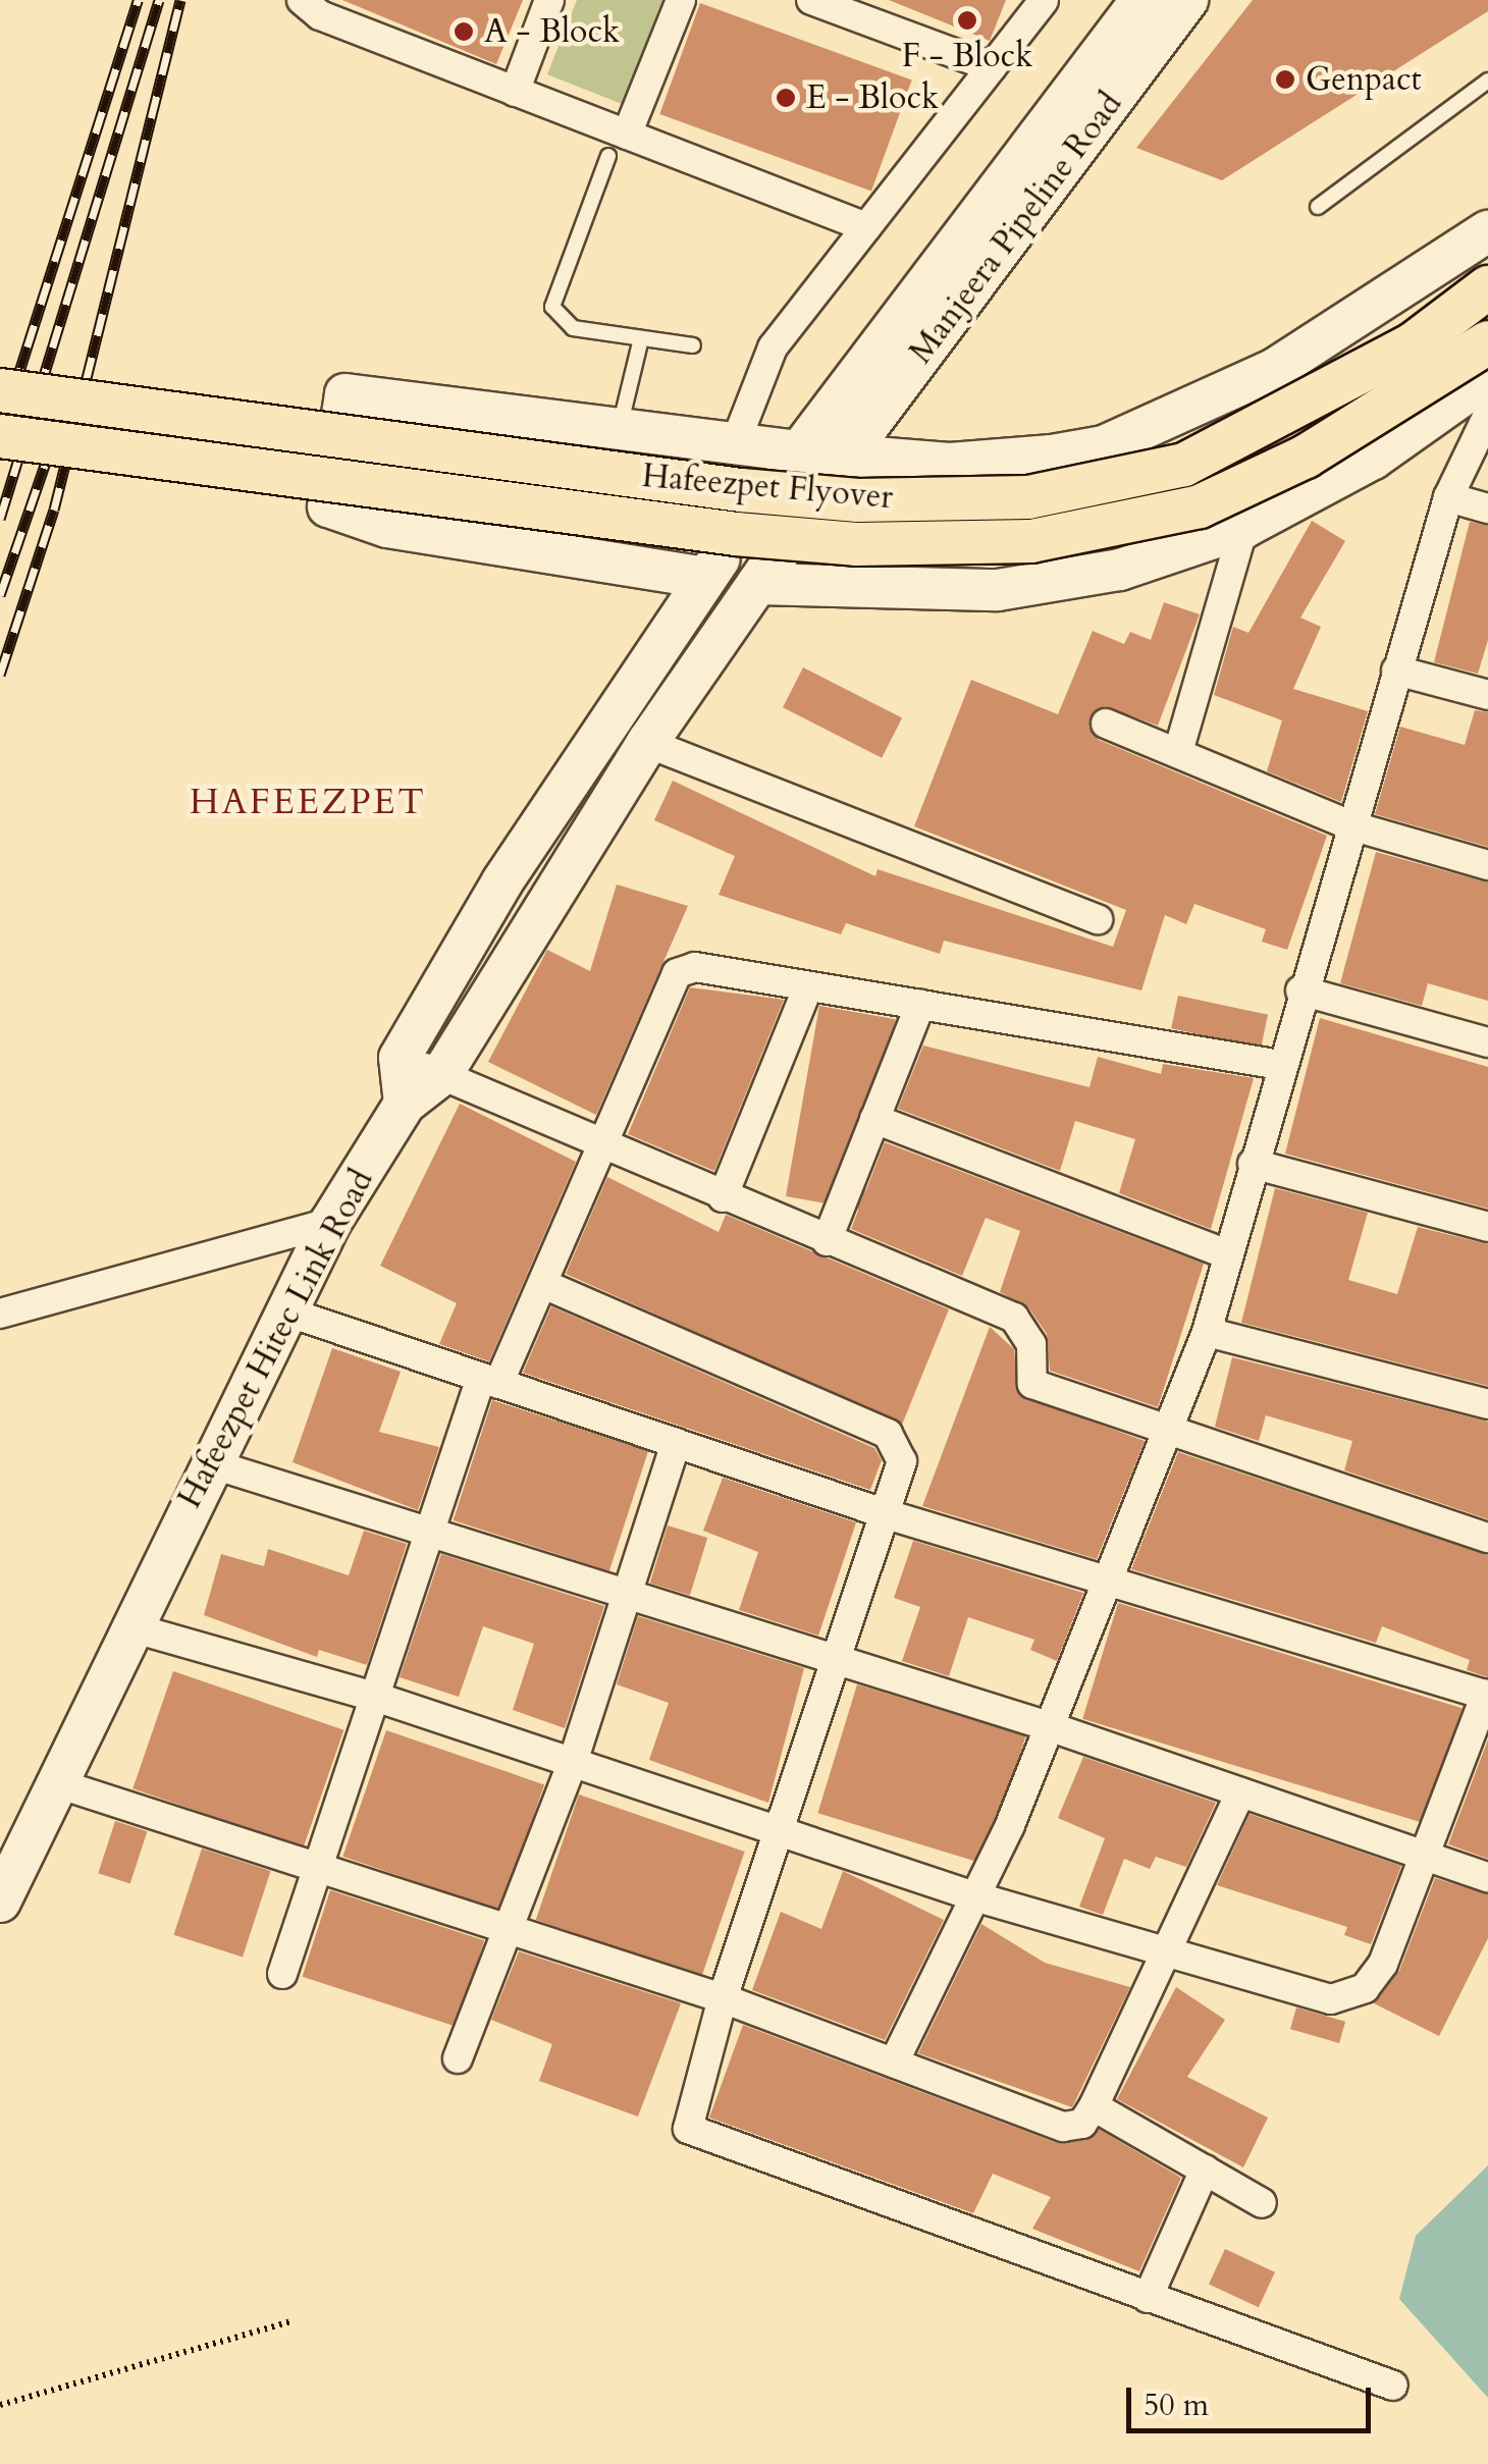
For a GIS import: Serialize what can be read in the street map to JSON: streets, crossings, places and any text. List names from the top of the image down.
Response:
{
  "streets": {
    "main road": ["Manjeera Pipeline Road", "Hafeezpet Flyover", "Hafeezpet Hitec Link Road"]
  },
  "crossings": [
    ["Manjeera Pipeline Road", "Hafeezpet Hitec Link Road"]
  ],
  "districts": ["HAFEEZPET"],
  "places": [
    "F - Block",
    "A - Block",
    "Genpact",
    "E - Block"
  ],
  "scale_bar": "50 m"
}
